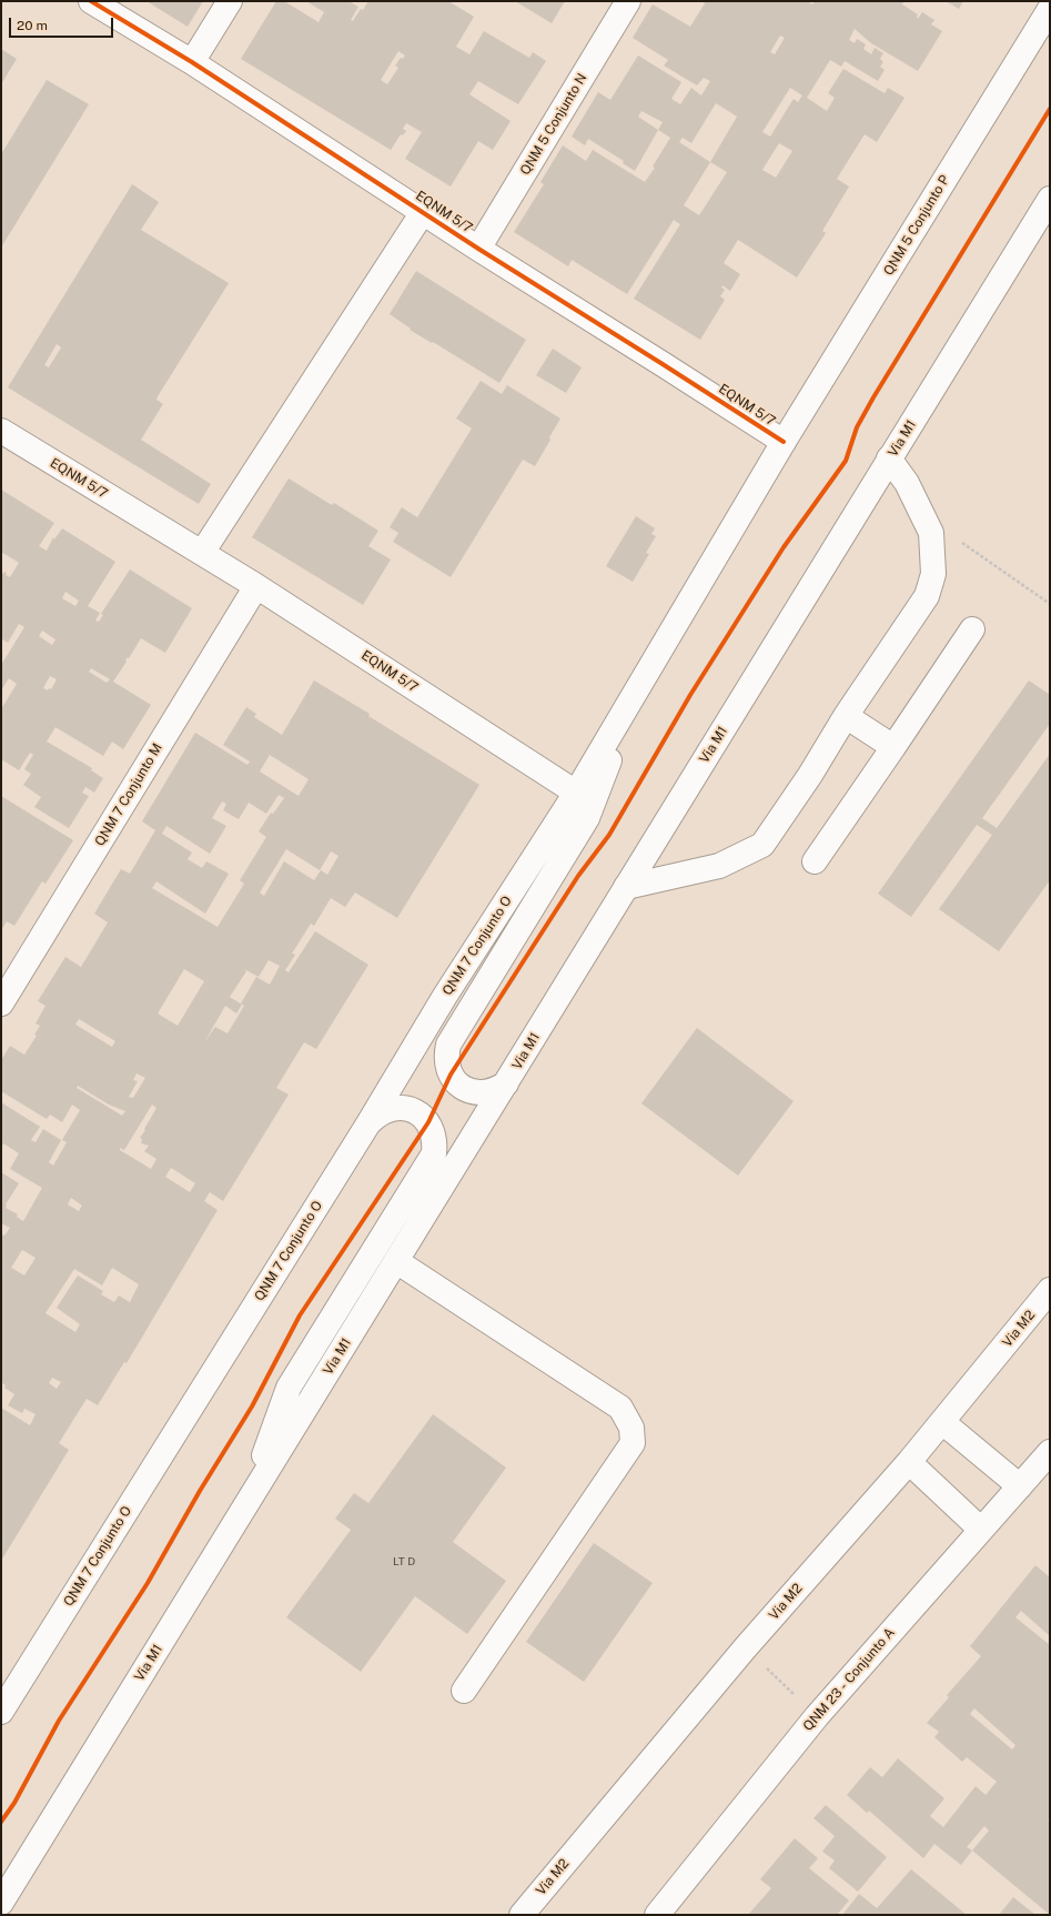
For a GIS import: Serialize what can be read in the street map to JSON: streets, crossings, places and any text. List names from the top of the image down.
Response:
{
  "streets": {
    "main road": [
      "QNM 5 Conjunto N",
      "EQNM 5/7",
      "QNM 5 Conjunto P",
      "Via M1",
      "QNM 7 Conjunto M",
      "QNM 7 Conjunto O",
      "Via M2",
      "QNM 23 - Conjunto A"
    ]
  },
  "crossings": [
    ["QNM 5 Conjunto N", "EQNM 5/7"],
    ["EQNM 5/7", "QNM 5 Conjunto P"],
    ["EQNM 5/7", "QNM 7 Conjunto M"],
    ["EQNM 5/7", "QNM 7 Conjunto O"]
  ],
  "house_numbers": ["LT D"],
  "scale_bar": "20 m"
}
